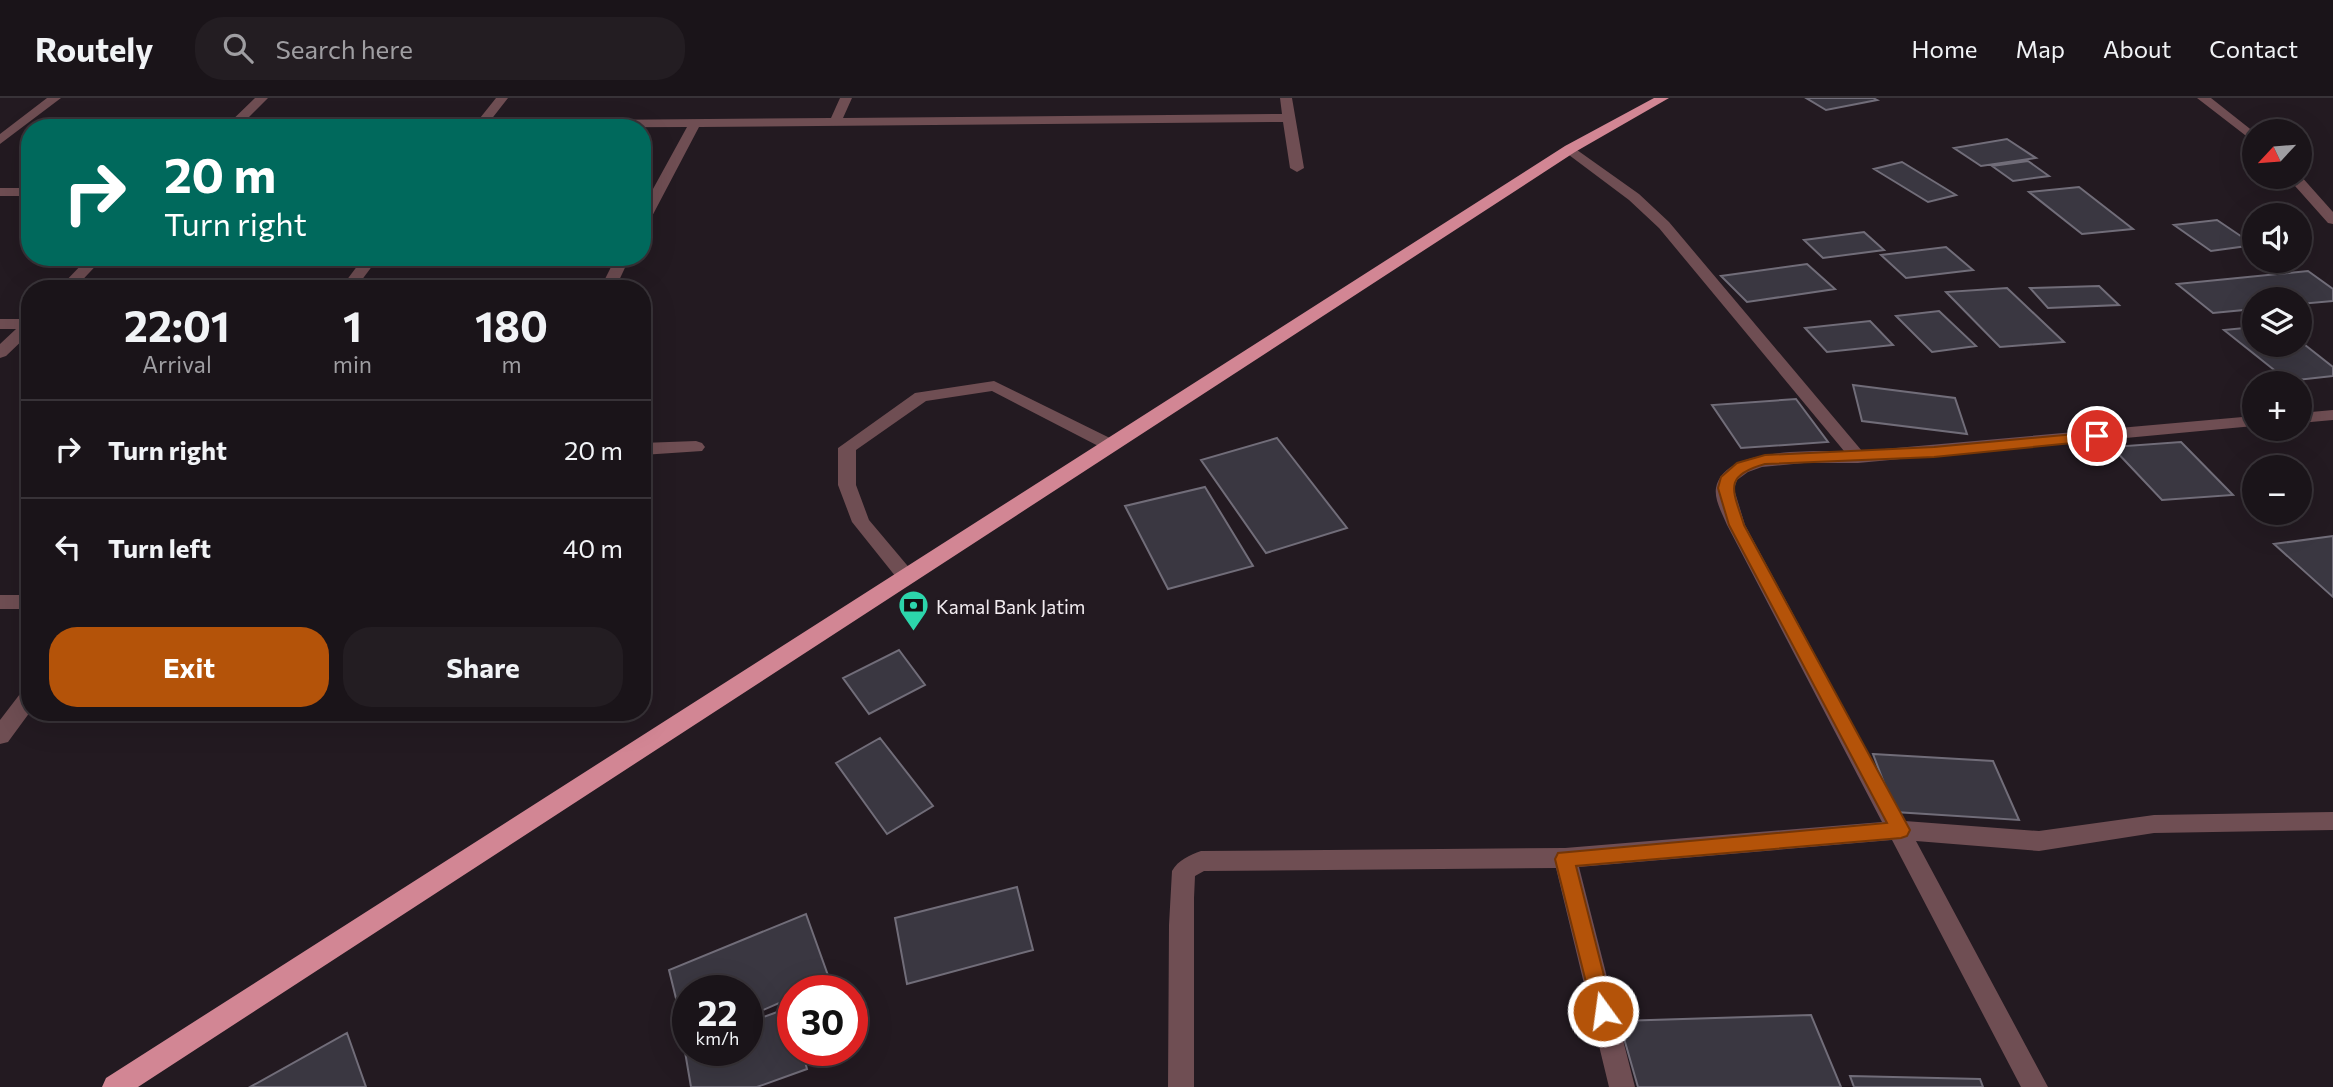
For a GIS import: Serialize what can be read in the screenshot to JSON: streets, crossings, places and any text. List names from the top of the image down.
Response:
{
  "places": {
    "bank": ["Kamal Bank Jatim"]
  },
  "north": "bottom left",
  "page": {
    "header": "Routely",
    "search": "Search here",
    "nav": [
      "Home",
      "Map",
      "About",
      "Contact"
    ],
    "map_buttons": ["+", "−"],
    "turn": ["20 m", "Turn right"],
    "eta": [
      "22:01",
      "Arrival",
      "1",
      "min",
      "180",
      "m"
    ],
    "list": [
      {
        "name": "Turn right",
        "value": "20 m"
      },
      {
        "name": "Turn left",
        "value": "40 m"
      }
    ],
    "buttons": ["Exit", "Share"],
    "speed": "22 km/h",
    "limit": "30"
  }
}
